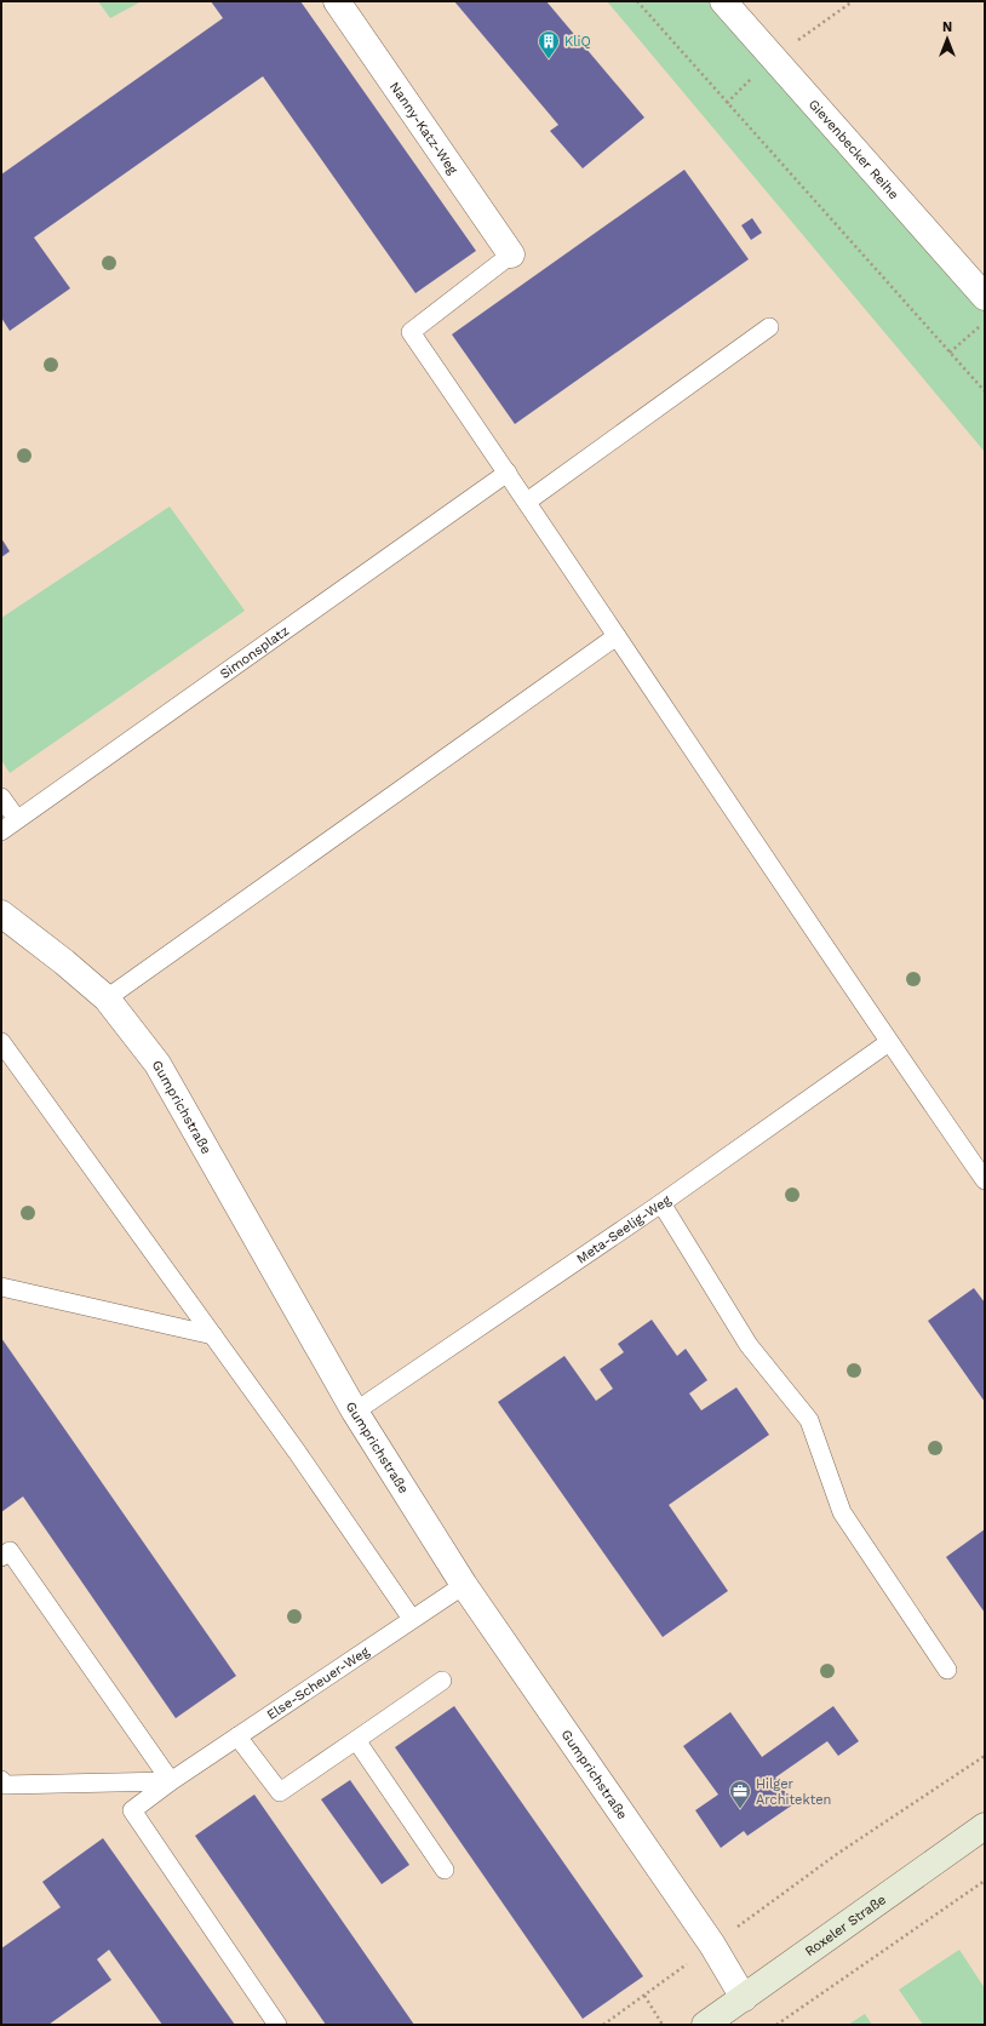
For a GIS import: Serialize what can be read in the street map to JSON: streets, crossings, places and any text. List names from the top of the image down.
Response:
{
  "streets": {
    "main road": ["Roxeler Straße"],
    "street": ["Nanny-Katz-Weg", "Gievenbecker Reihe", "Gumprichstraße"],
    "lane": ["Simonsplatz", "Meta-Seelig-Weg", "Else-Scheuer-Weg"]
  },
  "crossings": [
    ["Gumprichstraße", "Meta-Seelig-Weg"],
    ["Gumprichstraße", "Else-Scheuer-Weg"],
    ["Gumprichstraße", "Roxeler Straße"]
  ],
  "places": {
    "building": ["KliQ"],
    "office": ["Hilger Architekten"]
  },
  "north": "top"
}
